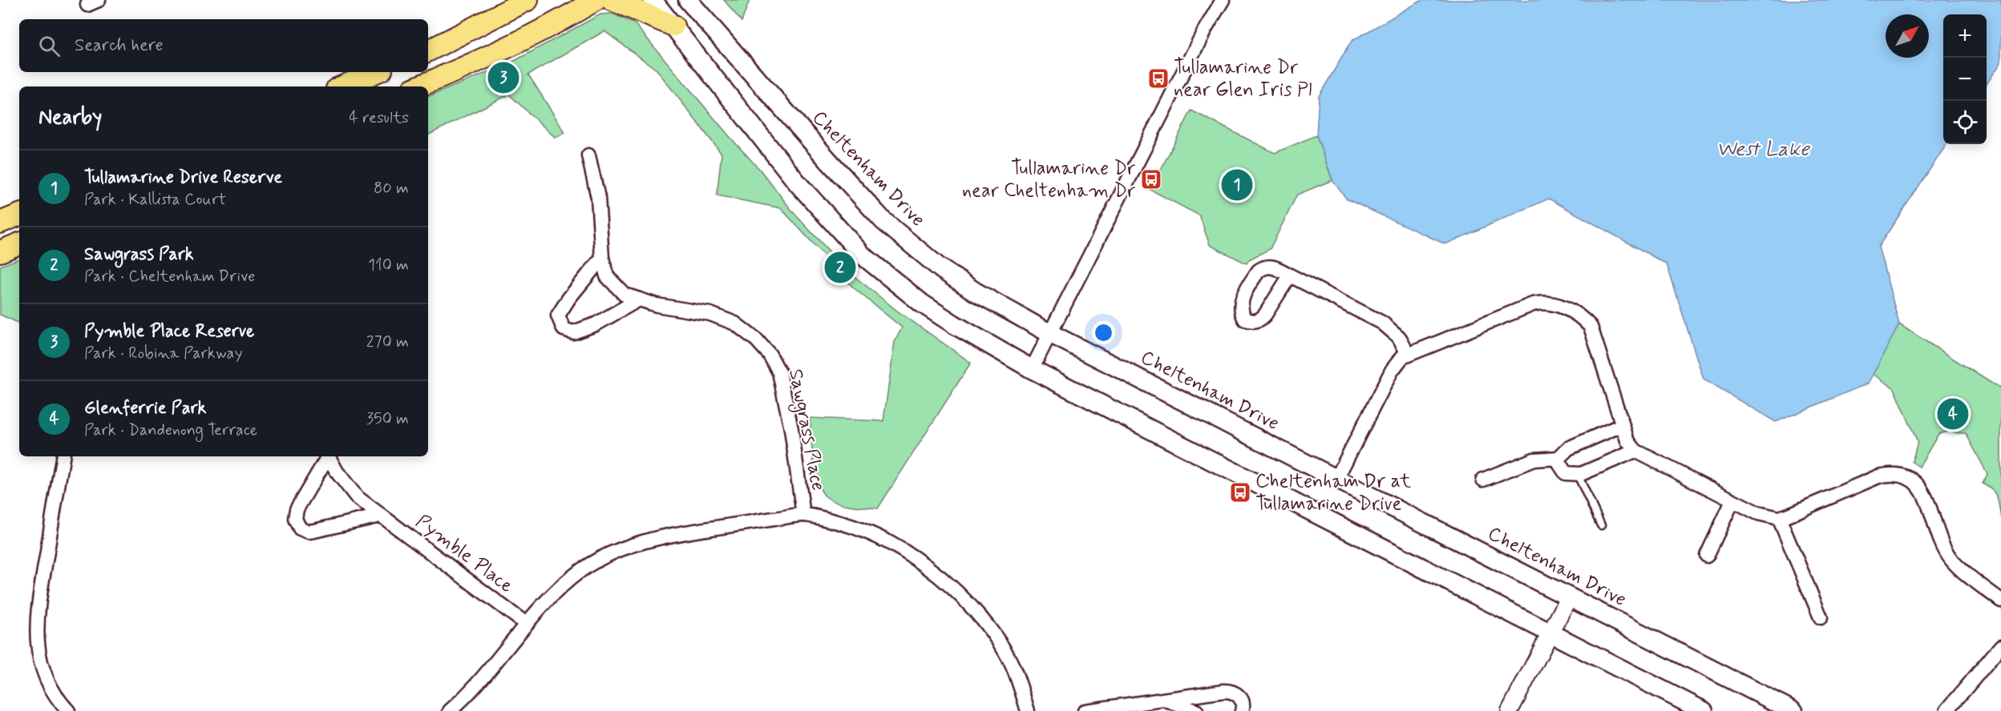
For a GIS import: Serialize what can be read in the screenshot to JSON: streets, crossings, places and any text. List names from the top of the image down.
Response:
{
  "streets": {
    "main road": ["Cheltenham Drive"],
    "street": ["Sawgrass Place", "Pymble Place"]
  },
  "water": ["West Lake"],
  "places": {
    "bus stop": ["Tullamarine Dr near Glen Iris Pl", "Tullamarine Dr near Cheltenham Dr", "Cheltenham Dr at Tullamarine Drive"]
  },
  "north": "top right",
  "page": {
    "map_buttons": ["+", "−"],
    "search": "Search here",
    "pins": [
      "3",
      "1",
      "2",
      "4"
    ],
    "heading": ["Nearby", "4 results"],
    "list": [
      {
        "mark": "1",
        "name": "Tullamarine Drive Reserve",
        "note": "Park · Kallista Court",
        "value": "80 m"
      },
      {
        "mark": "2",
        "name": "Sawgrass Park",
        "note": "Park · Cheltenham Drive",
        "value": "110 m"
      },
      {
        "mark": "3",
        "name": "Pymble Place Reserve",
        "note": "Park · Robina Parkway",
        "value": "270 m"
      },
      {
        "mark": "4",
        "name": "Glenferrie Park",
        "note": "Park · Dandenong Terrace",
        "value": "350 m"
      }
    ]
  }
}
